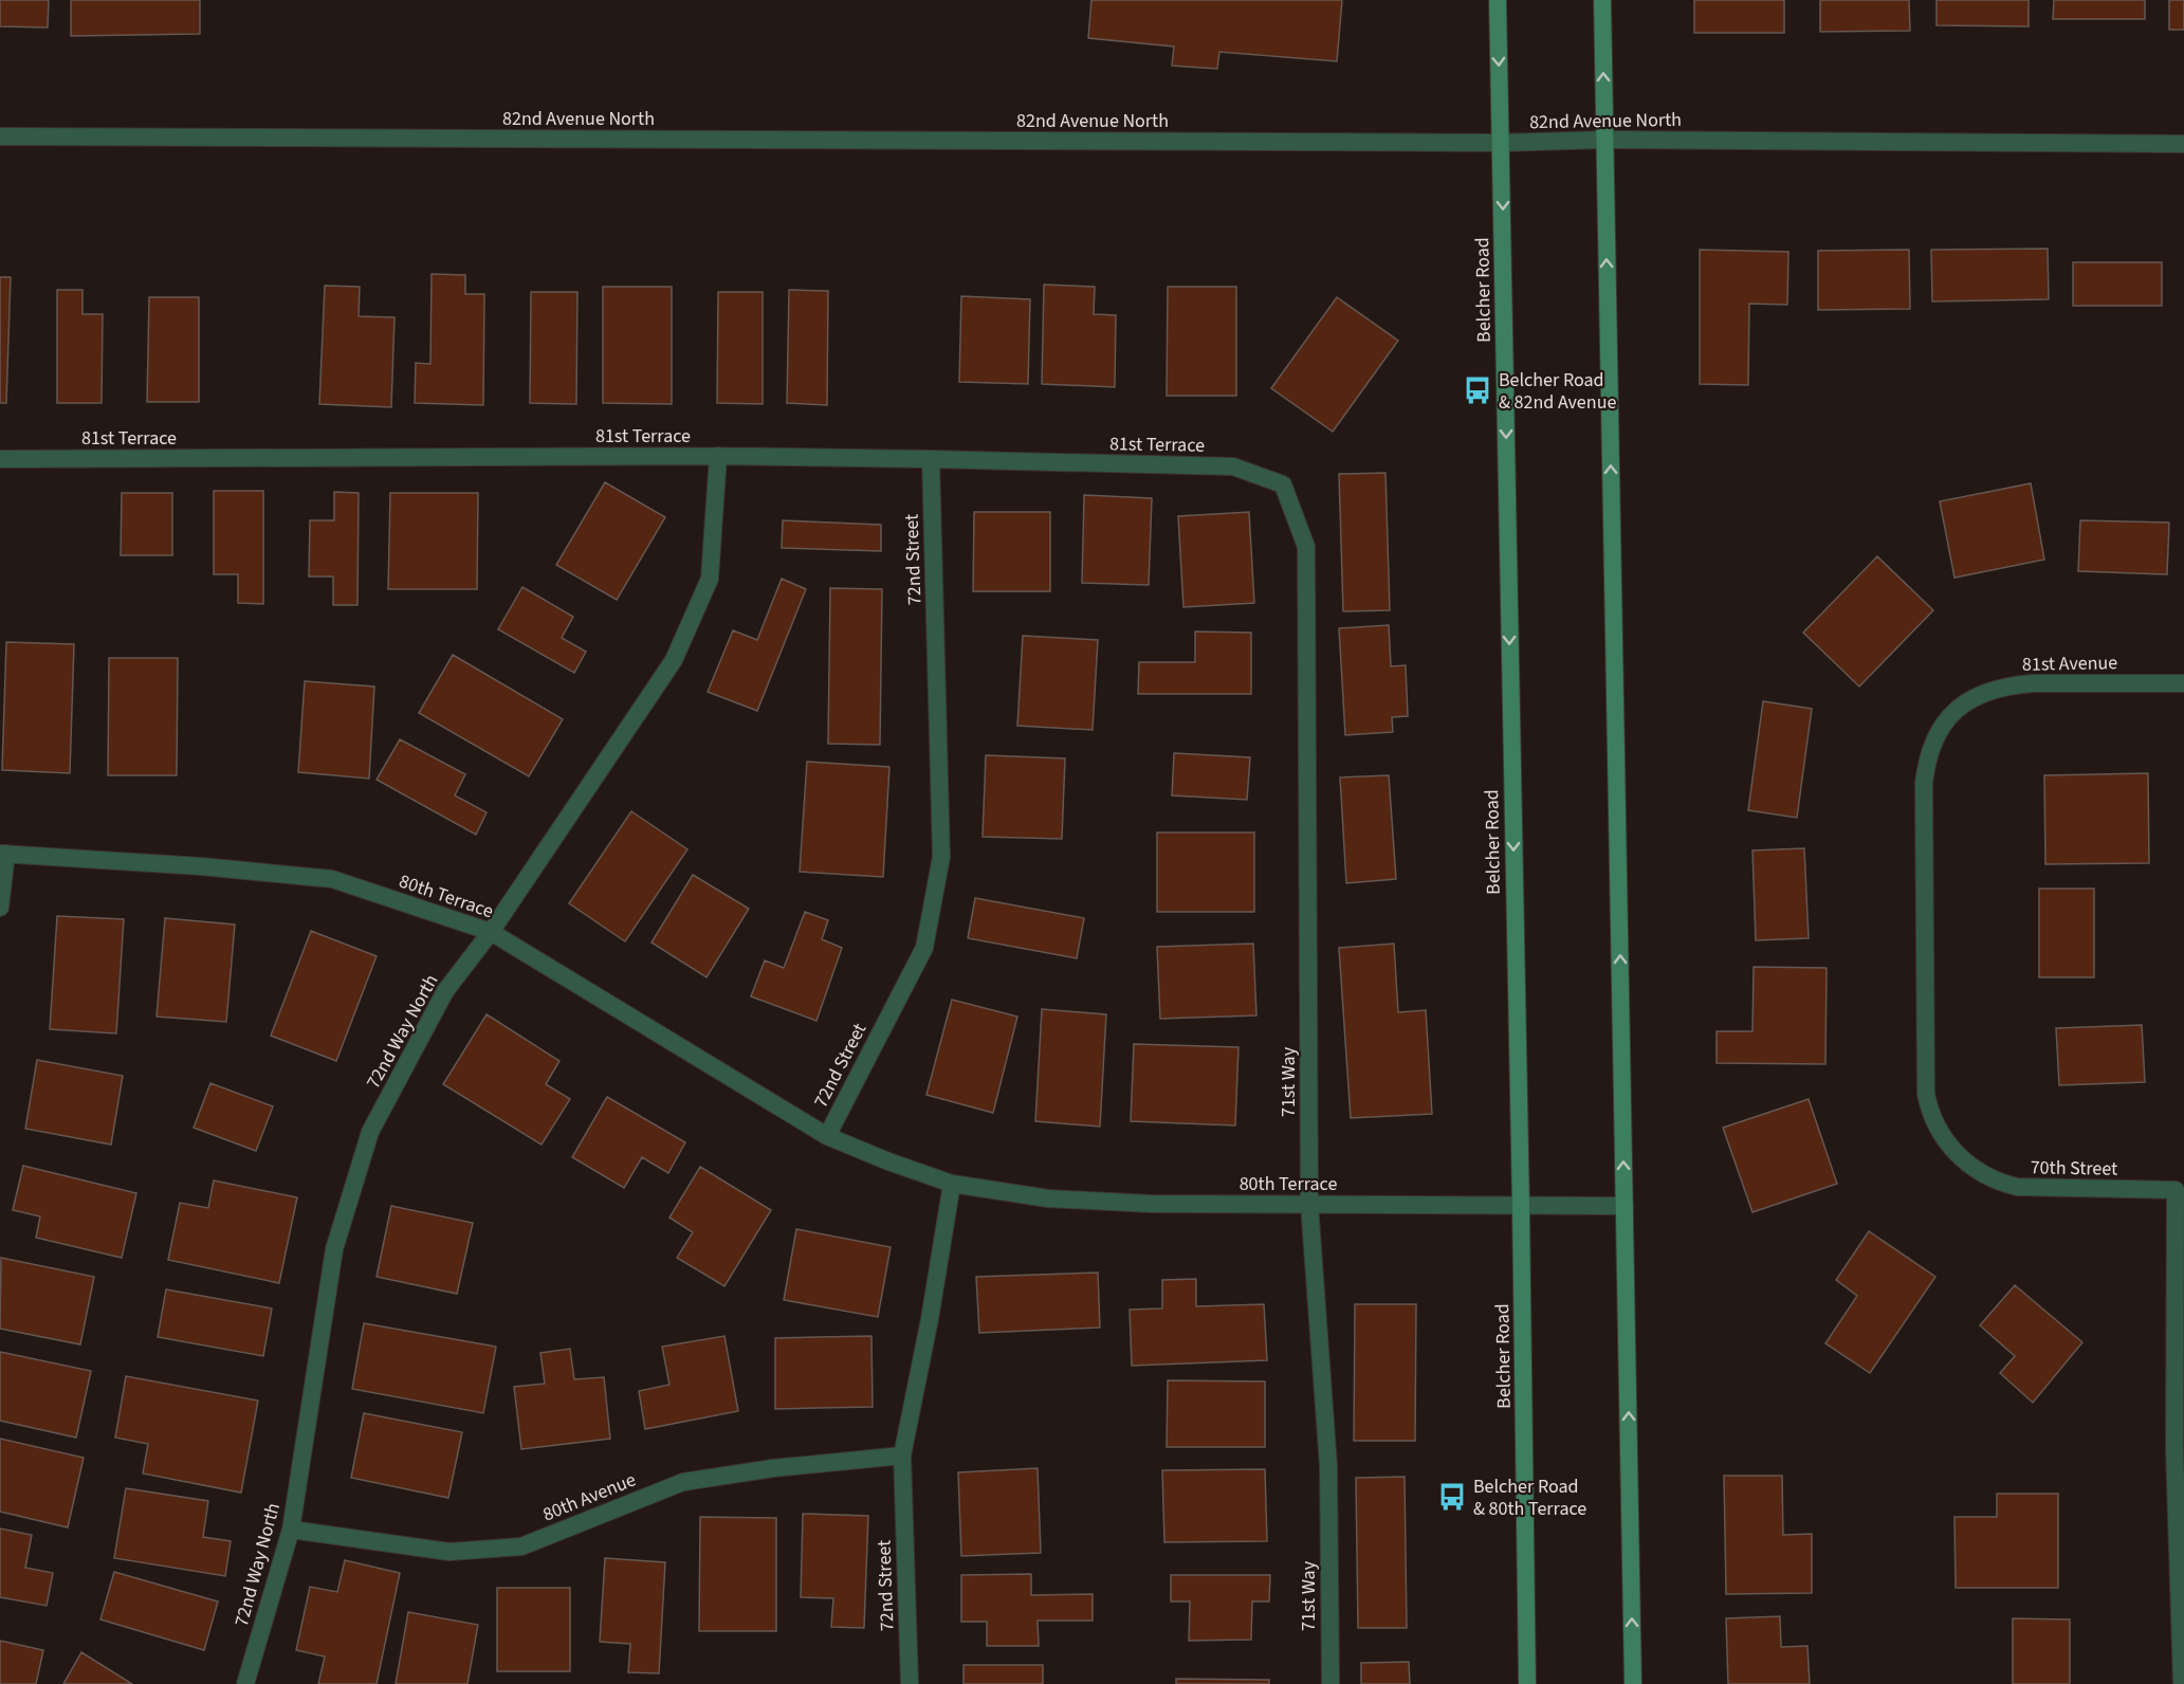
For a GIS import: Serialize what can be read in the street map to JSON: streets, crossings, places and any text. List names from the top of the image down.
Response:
{
  "streets": {
    "main road": ["Belcher Road"],
    "street": [
      "82nd Avenue North",
      "81st Terrace",
      "72nd Street",
      "81st Avenue",
      "80th Terrace",
      "72nd Way North",
      "71st Way",
      "70th Street",
      "80th Avenue"
    ]
  },
  "crossings": [
    ["82nd Avenue North", "Belcher Road"],
    ["Belcher Road", "80th Terrace"],
    ["81st Terrace", "72nd Street"],
    ["81st Terrace", "72nd Way North"],
    ["81st Terrace", "71st Way"],
    ["72nd Street", "80th Terrace"],
    ["72nd Street", "80th Avenue"],
    ["81st Avenue", "70th Street"],
    ["80th Terrace", "72nd Way North"],
    ["80th Terrace", "71st Way"],
    ["72nd Way North", "80th Avenue"]
  ],
  "places": {
    "bus stop": ["Belcher Road & 82nd Avenue", "Belcher Road & 80th Terrace"]
  }
}
